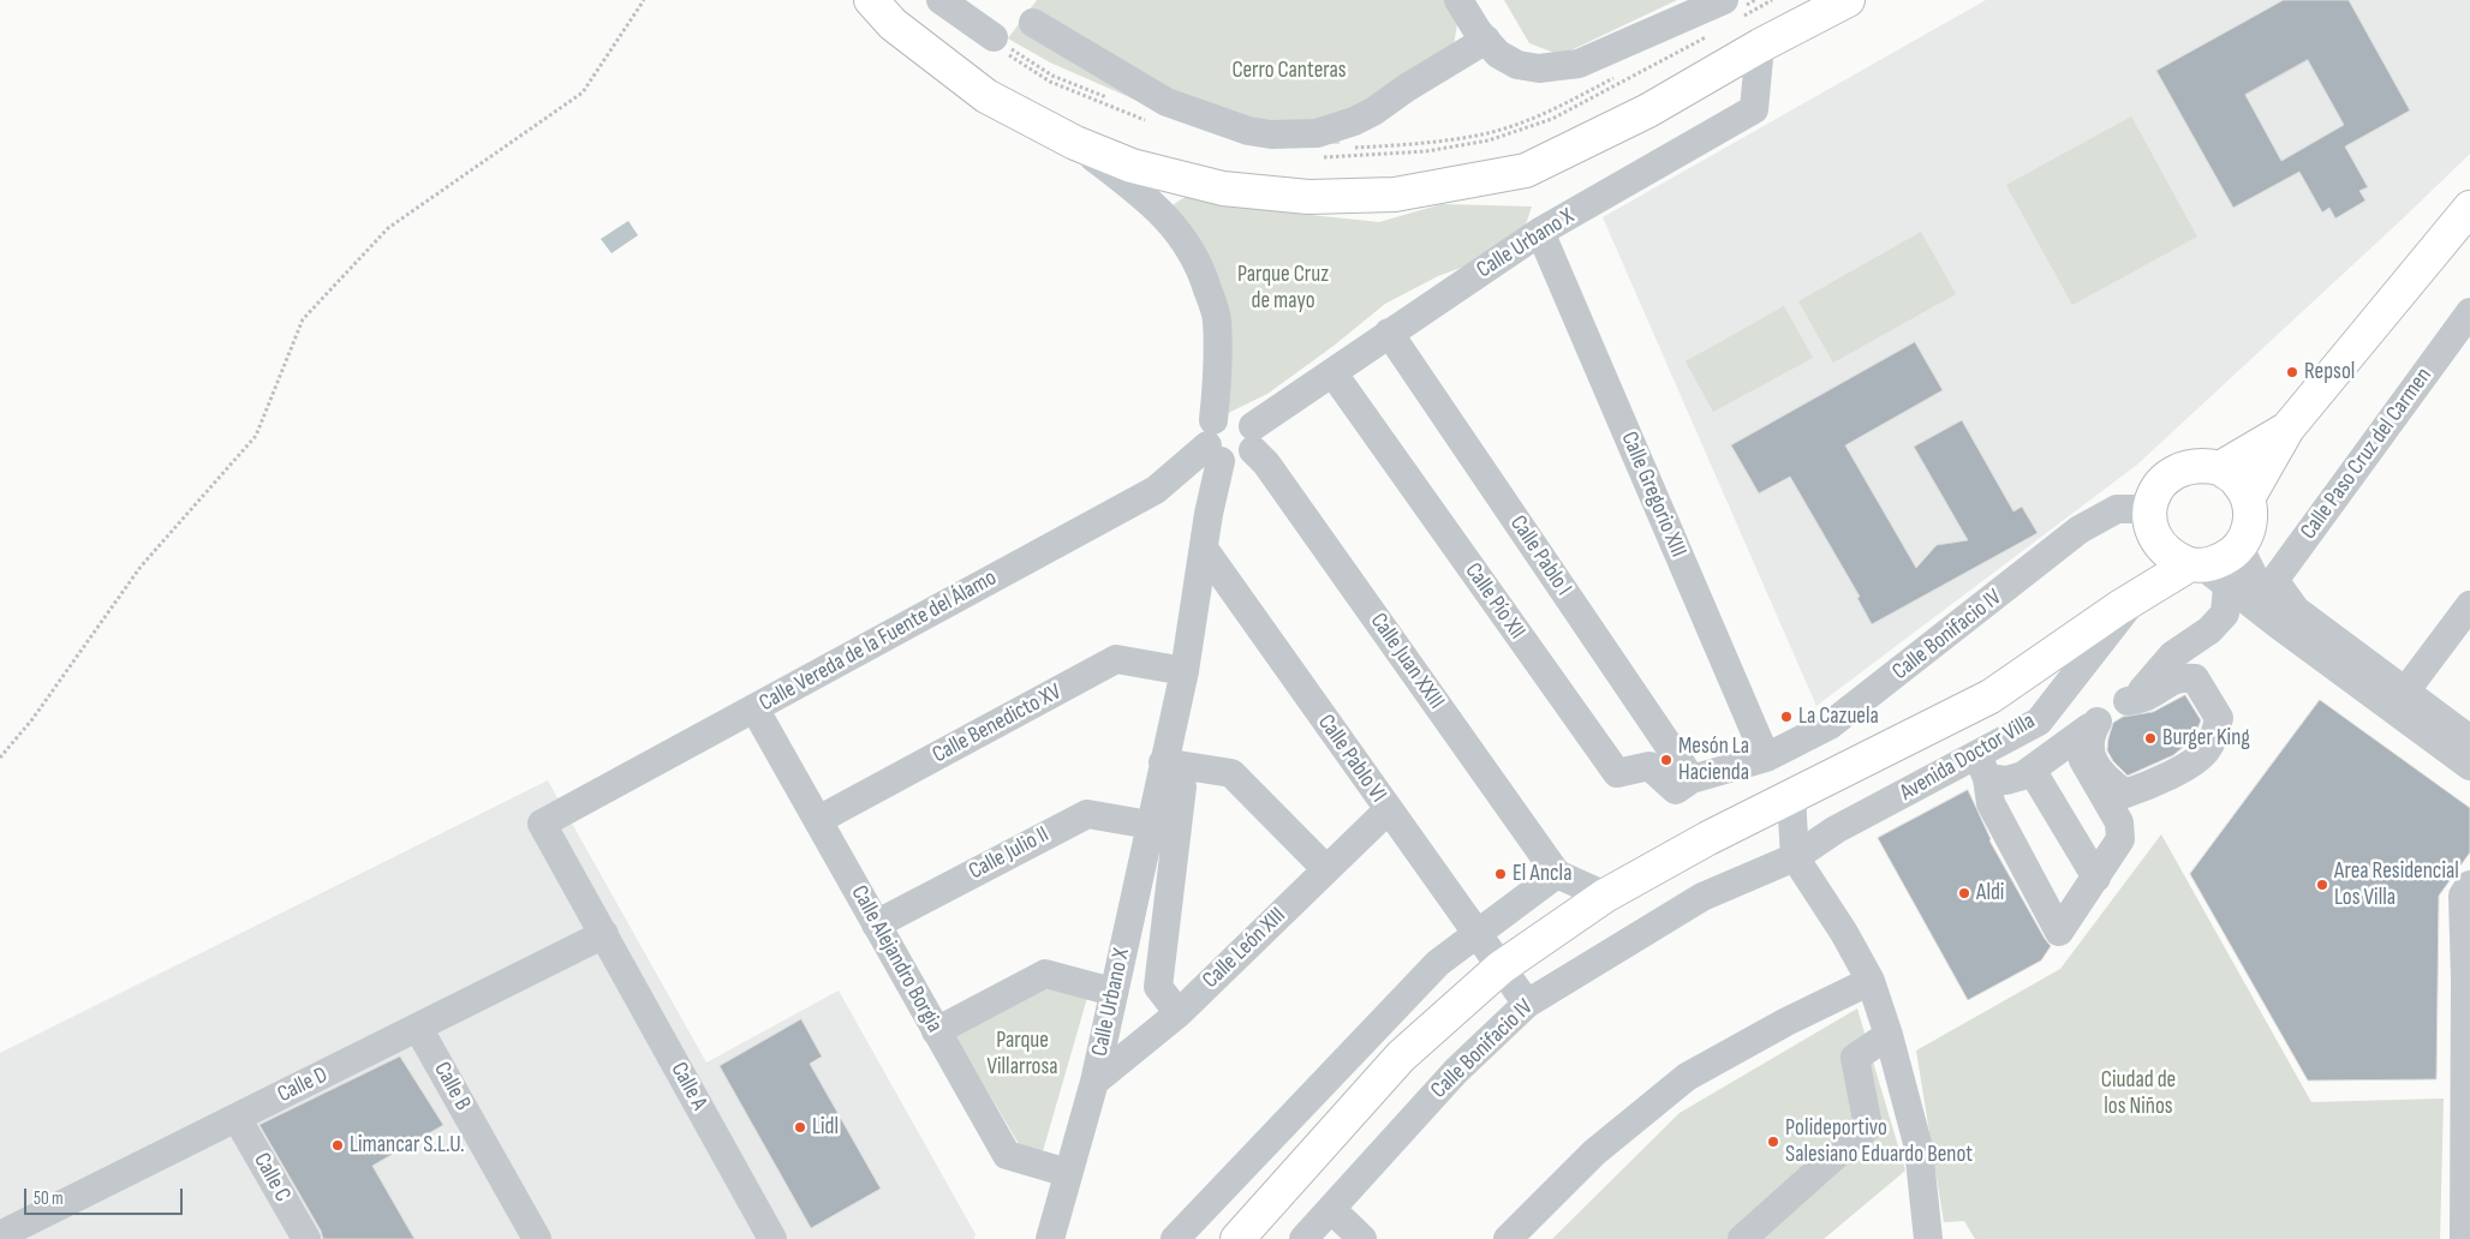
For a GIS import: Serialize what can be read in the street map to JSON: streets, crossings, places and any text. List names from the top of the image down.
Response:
{
  "streets": {
    "street": [
      "Calle Urbano X",
      "Calle Paso Cruz del Carmen",
      "Calle Gregorio XIII",
      "Calle Pablo I",
      "Calle Pío XII",
      "Calle Bonifacio IV",
      "Calle Vereda de la Fuente del Álamo",
      "Calle Juan XXIII",
      "Calle Benedicto XV",
      "Avenida Doctor Villa",
      "Calle Pablo VI",
      "Calle Julio II",
      "Calle León XIII",
      "Calle Alejandro Borgia",
      "Calle D",
      "Calle B",
      "Calle A",
      "Calle C"
    ]
  },
  "crossings": [
    ["Calle Urbano X", "Calle Gregorio XIII"],
    ["Calle Urbano X", "Calle Pablo I"],
    ["Calle Urbano X", "Calle Pío XII"],
    ["Calle Urbano X", "Calle Vereda de la Fuente del Álamo"],
    ["Calle Urbano X", "Calle Juan XXIII"],
    ["Calle Urbano X", "Calle Benedicto XV"],
    ["Calle Urbano X", "Calle Pablo VI"],
    ["Calle Urbano X", "Calle Julio II"],
    ["Calle Urbano X", "Calle León XIII"],
    ["Calle Urbano X", "Calle Alejandro Borgia"],
    ["Calle Gregorio XIII", "Calle Bonifacio IV"],
    ["Calle Pablo I", "Calle Pío XII"],
    ["Calle Pablo I", "Calle Bonifacio IV"],
    ["Calle Pío XII", "Calle Bonifacio IV"],
    ["Calle Bonifacio IV", "Avenida Doctor Villa"],
    ["Calle Bonifacio IV", "Calle Pablo VI"],
    ["Calle Vereda de la Fuente del Álamo", "Calle Alejandro Borgia"],
    ["Calle Vereda de la Fuente del Álamo", "Calle A"],
    ["Calle Benedicto XV", "Calle Alejandro Borgia"],
    ["Calle Pablo VI", "Calle León XIII"],
    ["Calle Julio II", "Calle Alejandro Borgia"],
    ["Calle D", "Calle B"],
    ["Calle D", "Calle A"],
    ["Calle D", "Calle C"]
  ],
  "parks": [
    "Cerro Canteras",
    "Parque Cruz de mayo",
    "Parque Villarrosa",
    "Ciudad de los Niños"
  ],
  "places": [
    "Repsol",
    "La Cazuela",
    "Burger King",
    "Mesón La Hacienda",
    "El Ancla",
    "Area Residencial Los Villa",
    "Aldi",
    "Lidl",
    "Polideportivo Salesiano Eduardo Benot",
    "Limancar S.L.U."
  ],
  "scale_bar": "50 m"
}
